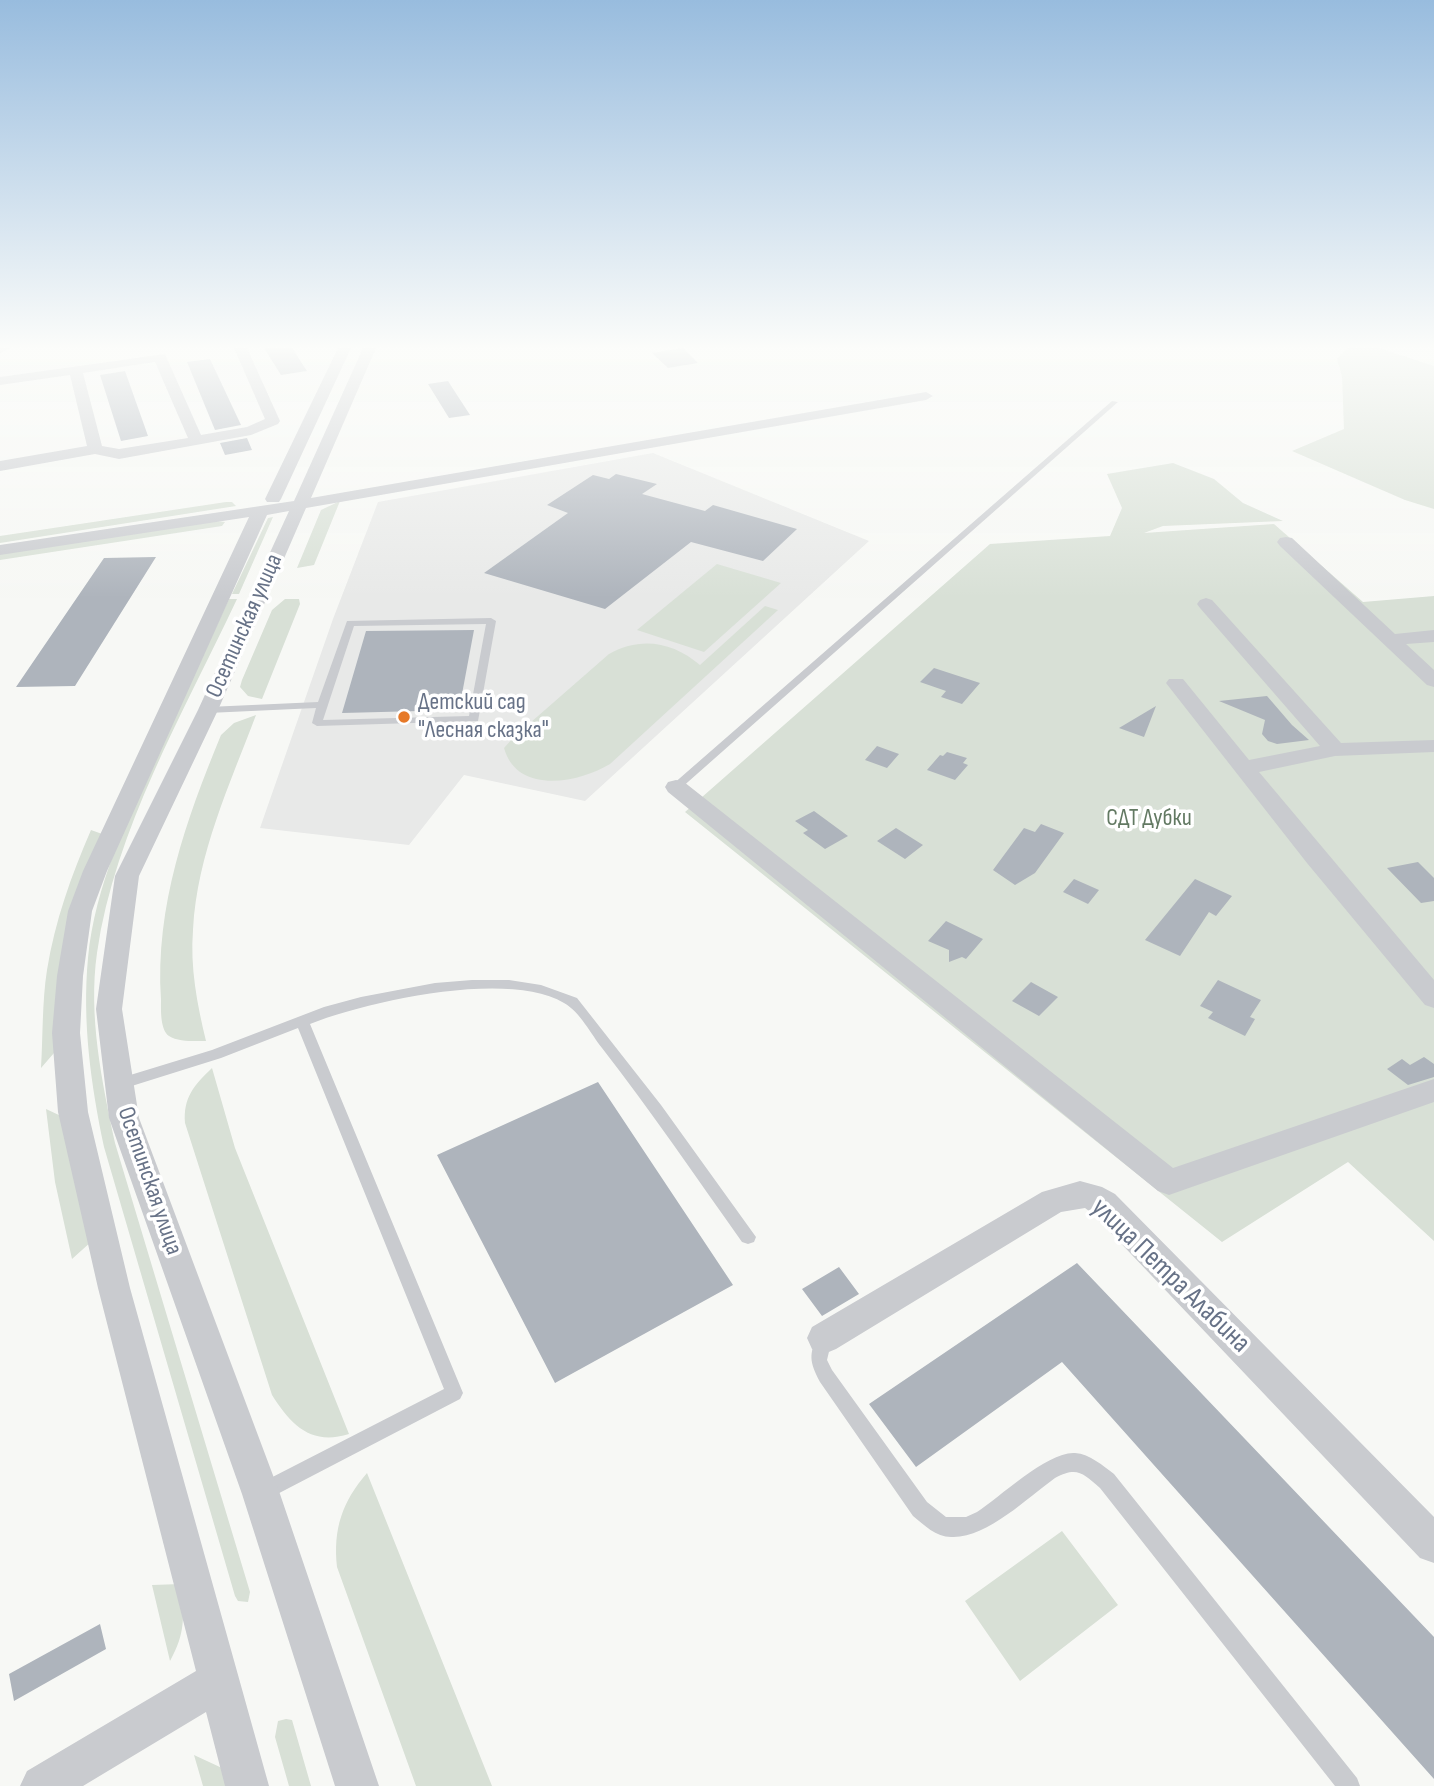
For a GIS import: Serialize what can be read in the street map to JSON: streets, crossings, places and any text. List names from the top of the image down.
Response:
{
  "streets": {
    "street": ["Осетинская улица", "улица Петра Алабина"]
  },
  "parks": ["СДТ Дубки"],
  "places": ["Детский сад \"Лесная сказка\""]
}
